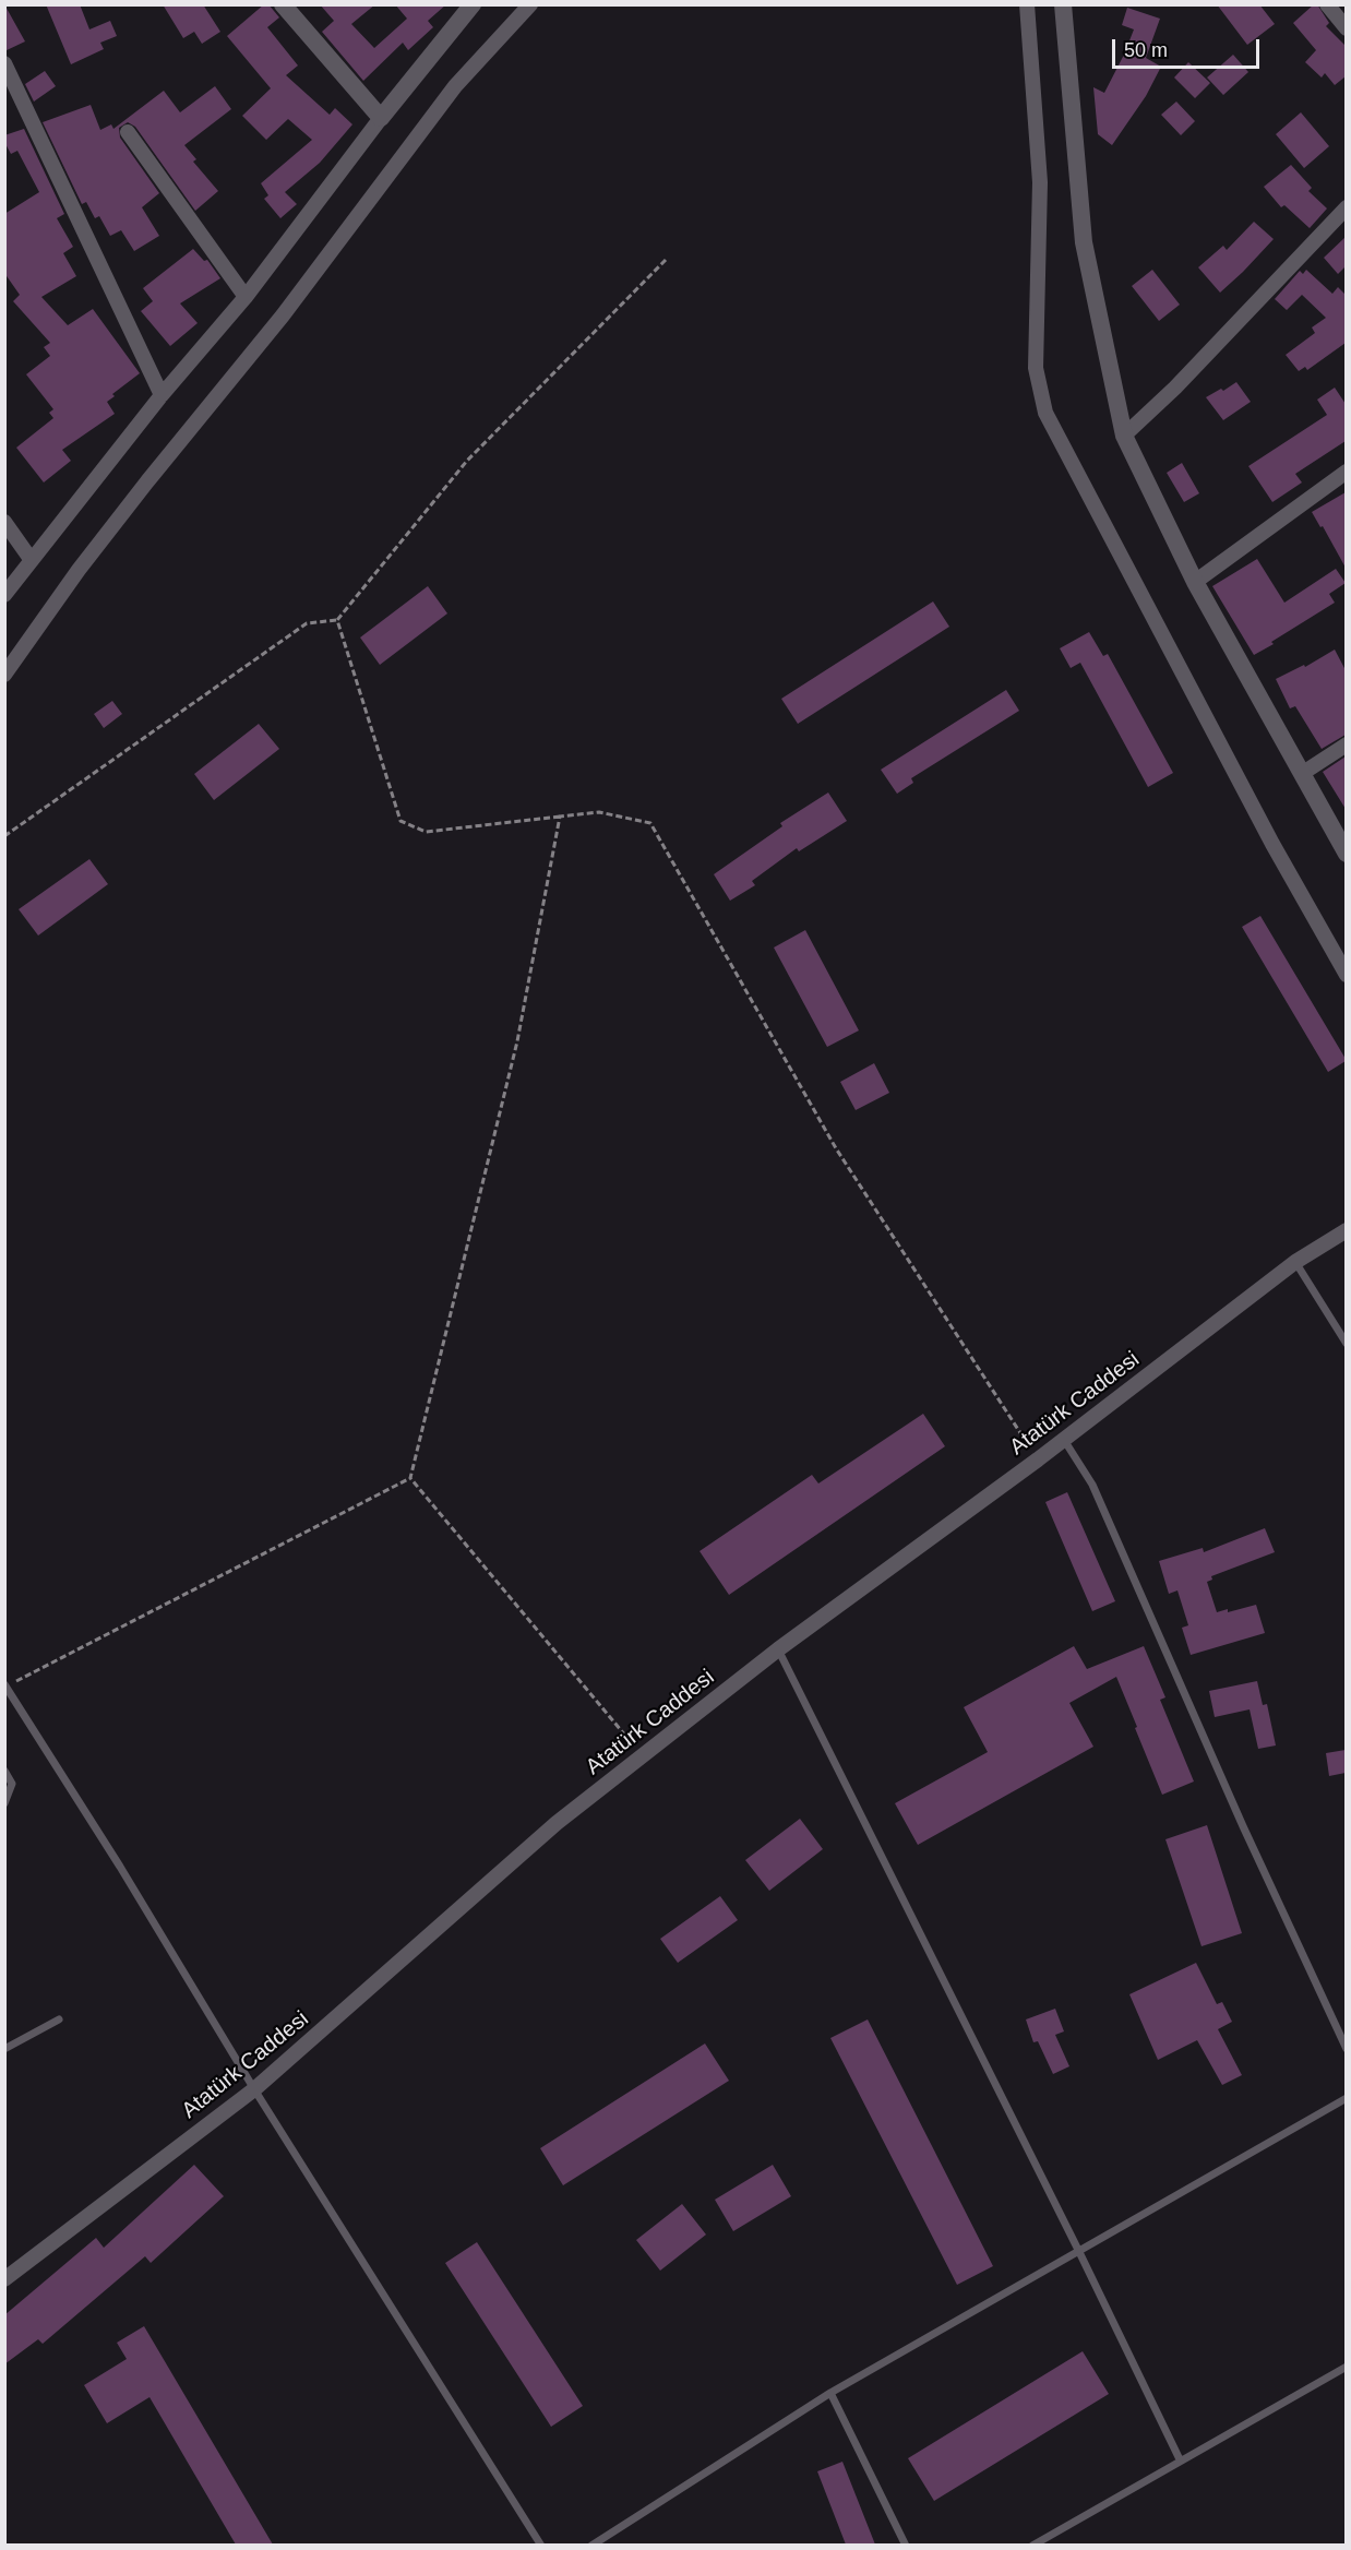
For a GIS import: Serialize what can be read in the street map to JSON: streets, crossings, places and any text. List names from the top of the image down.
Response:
{
  "streets": {
    "street": ["Atatürk Caddesi"]
  },
  "scale_bar": "50 m"
}
